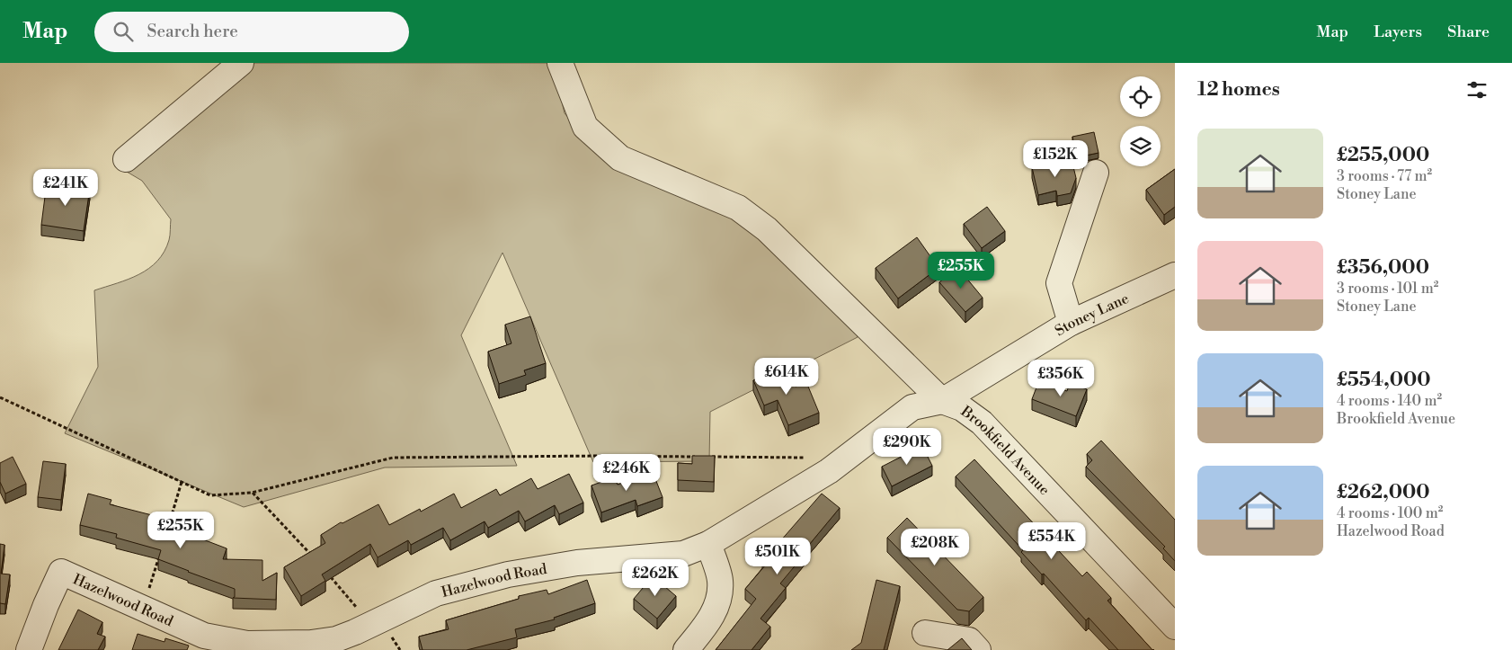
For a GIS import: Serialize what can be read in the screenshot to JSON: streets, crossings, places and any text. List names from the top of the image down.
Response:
{
  "streets": {
    "street": ["Stoney Lane", "Brookfield Avenue", "Hazelwood Road"]
  },
  "crossings": [
    ["Stoney Lane", "Brookfield Avenue"],
    ["Stoney Lane", "Hazelwood Road"],
    ["Brookfield Avenue", "Hazelwood Road"]
  ],
  "page": {
    "header": "Map",
    "search": "Search here",
    "nav": ["Map", "Layers", "Share"],
    "heading": "12 homes",
    "list": [
      {
        "name": "£255,000",
        "note": "3 rooms · 77 m² · Stoney Lane"
      },
      {
        "name": "£356,000",
        "note": "3 rooms · 101 m² · Stoney Lane"
      },
      {
        "name": "£554,000",
        "note": "4 rooms · 140 m² · Brookfield Avenue"
      },
      {
        "name": "£262,000",
        "note": "4 rooms · 100 m² · Hazelwood Road"
      }
    ],
    "price": [
      "£152K",
      "£241K",
      "£255K",
      "£614K",
      "£356K",
      "£290K",
      "£246K",
      "£255K",
      "£554K",
      "£208K",
      "£501K",
      "£262K"
    ]
  }
}
